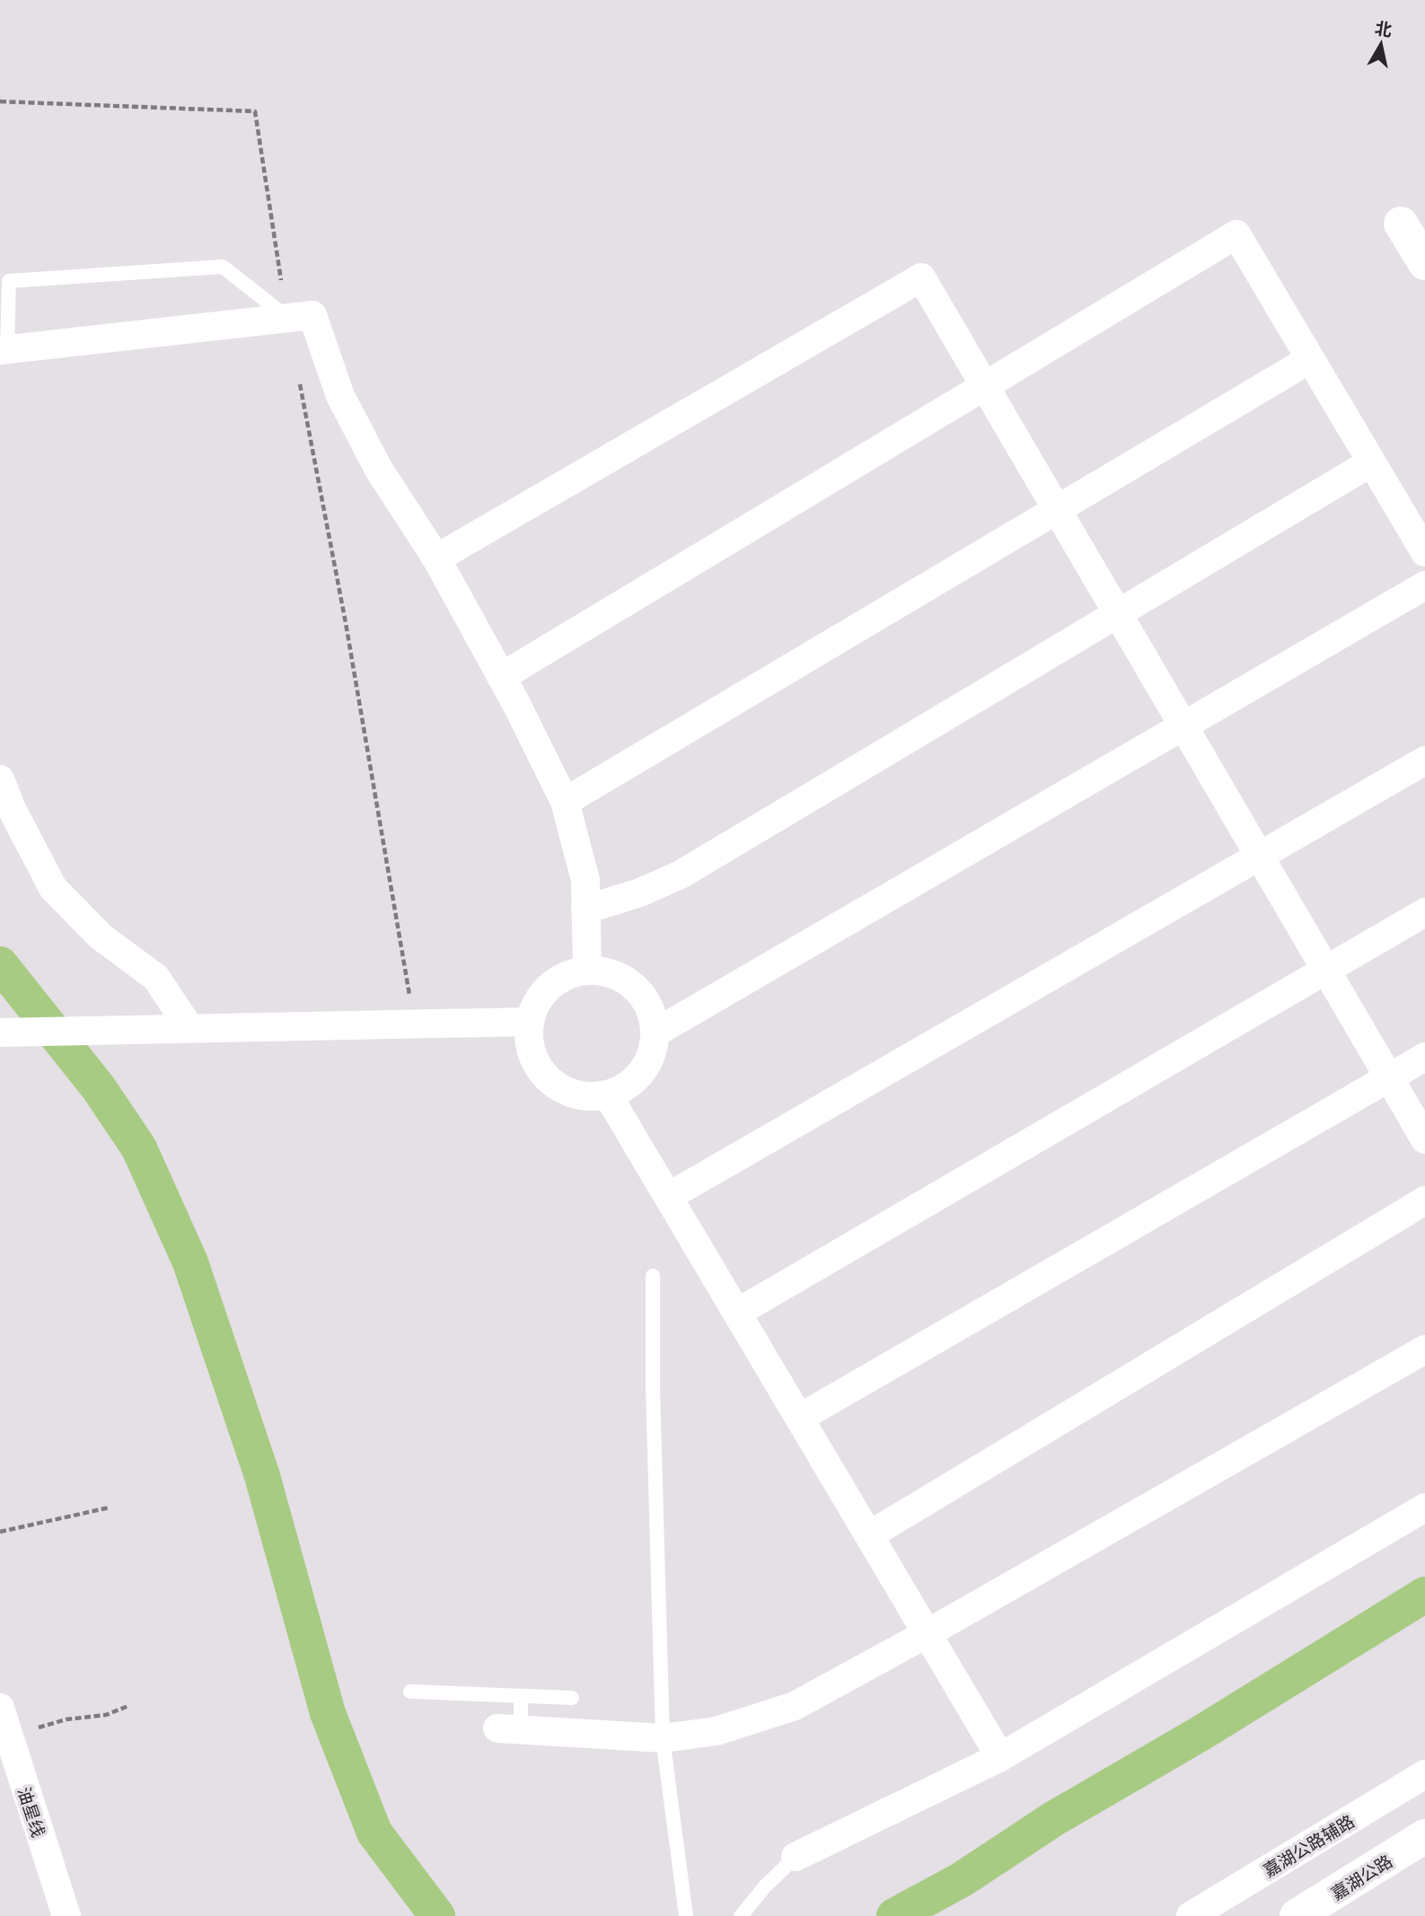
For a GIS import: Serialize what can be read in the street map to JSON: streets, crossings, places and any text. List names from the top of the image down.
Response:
{
  "streets": {
    "main road": ["嘉湖公路"],
    "street": ["油星线", "嘉湖公路辅路"]
  },
  "north": "top"
}
